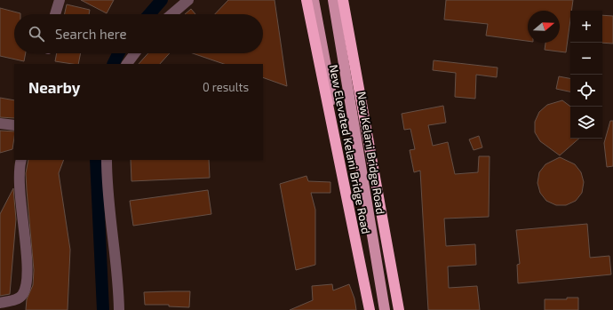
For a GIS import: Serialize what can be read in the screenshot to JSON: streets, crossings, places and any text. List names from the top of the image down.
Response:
{
  "streets": {
    "highway": ["New Elevated Kelani Bridge Road"],
    "main road": ["New Kelani Bridge Road"]
  },
  "north": "right",
  "page": {
    "map_buttons": ["+", "−"],
    "search": "Search here",
    "heading": ["Nearby", "0 results"]
  }
}
